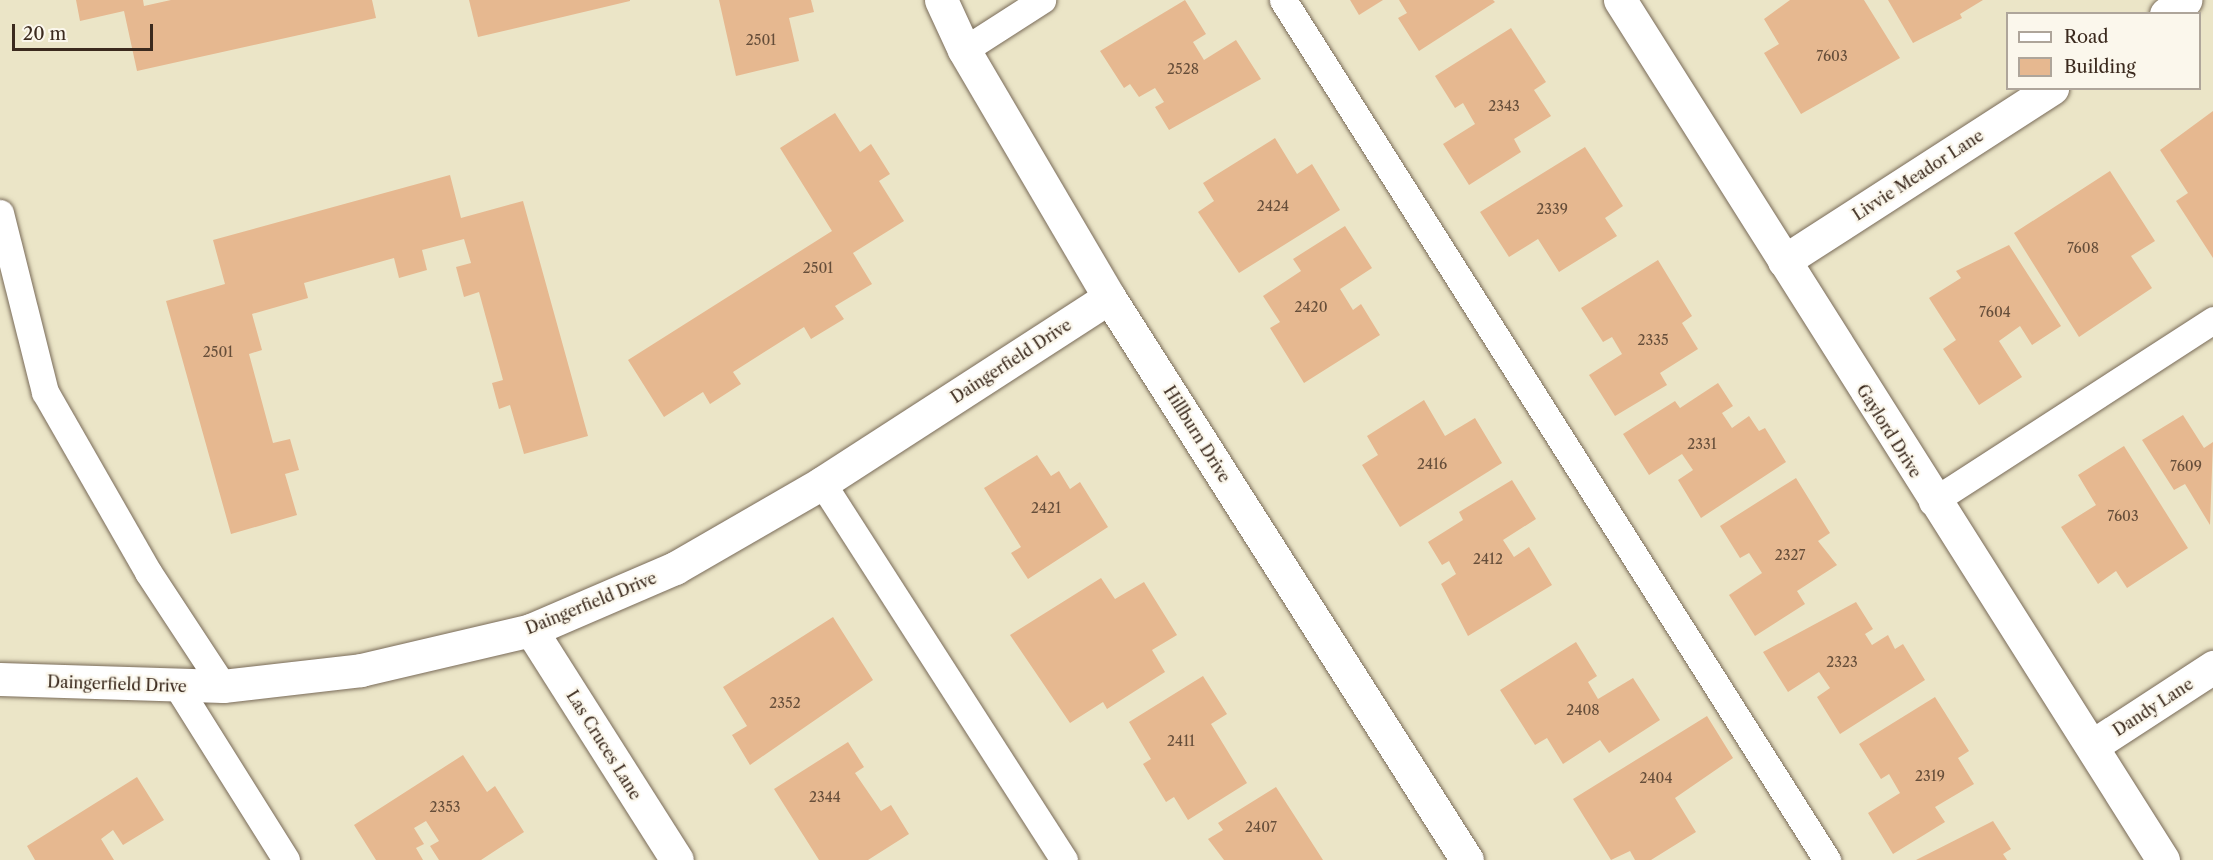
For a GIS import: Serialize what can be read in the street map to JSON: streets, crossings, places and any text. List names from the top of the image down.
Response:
{
  "streets": {
    "street": [
      "Livvie Meador Lane",
      "Daingerfield Drive",
      "Gaylord Drive",
      "Hillburn Drive",
      "Dandy Lane",
      "Las Cruces Lane"
    ]
  },
  "crossings": [
    ["Livvie Meador Lane", "Gaylord Drive"],
    ["Daingerfield Drive", "Hillburn Drive"],
    ["Daingerfield Drive", "Las Cruces Lane"],
    ["Gaylord Drive", "Dandy Lane"]
  ],
  "house_numbers": [
    "2501",
    "7603",
    "2528",
    "2343",
    "2424",
    "2339",
    "7608",
    "2501",
    "2420",
    "7604",
    "2335",
    "2501",
    "2331",
    "2416",
    "7609",
    "2421",
    "7603",
    "2327",
    "2412",
    "2323",
    "2352",
    "2408",
    "2411",
    "2319",
    "2404",
    "2344",
    "2353",
    "2407"
  ],
  "legend": ["Road", "Building"],
  "scale_bar": "20 m"
}
